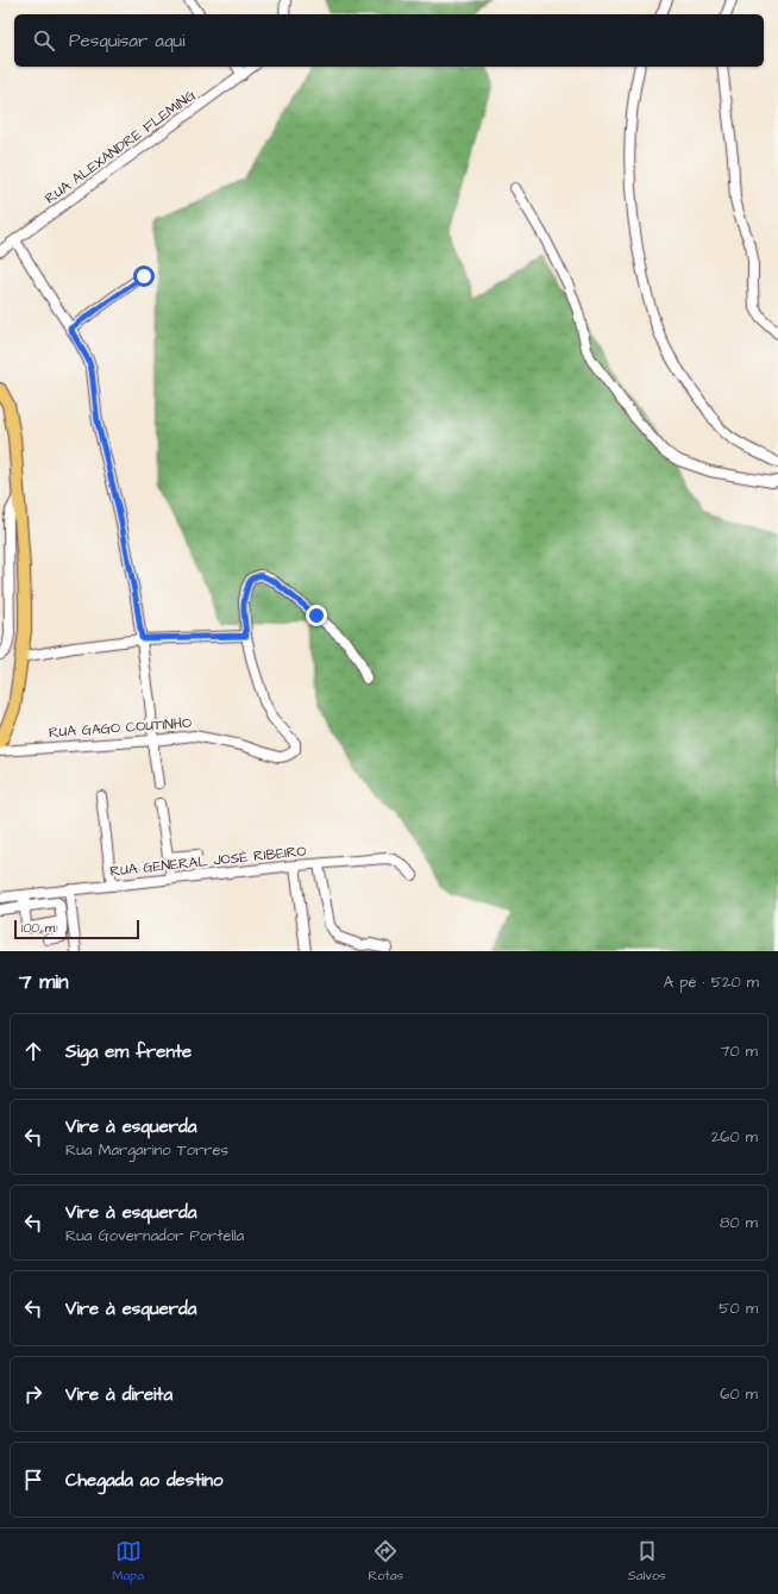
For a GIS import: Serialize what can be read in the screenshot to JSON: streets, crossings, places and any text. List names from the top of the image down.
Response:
{
  "streets": {
    "street": ["RUA ALEXANDRE FLEMING", "RUA GAGO COUTINHO", "RUA GENERAL JOSÉ RIBEIRO"]
  },
  "scale_bar": "100 m",
  "page": {
    "search": "Pesquisar aqui",
    "scale": "100 m",
    "heading": ["7 min", "A pé · 520 m"],
    "list": [
      ["Siga em frente", "70 m"],
      ["Vire à esquerda", "Rua Margarino Torres", "260 m"],
      ["Vire à esquerda", "Rua Governador Portella", "80 m"],
      ["Vire à esquerda", "50 m"],
      ["Vire à direita", "60 m"],
      "Chegada ao destino"
    ],
    "nav": ["Mapa", "Rotas", "Salvos"]
  }
}
